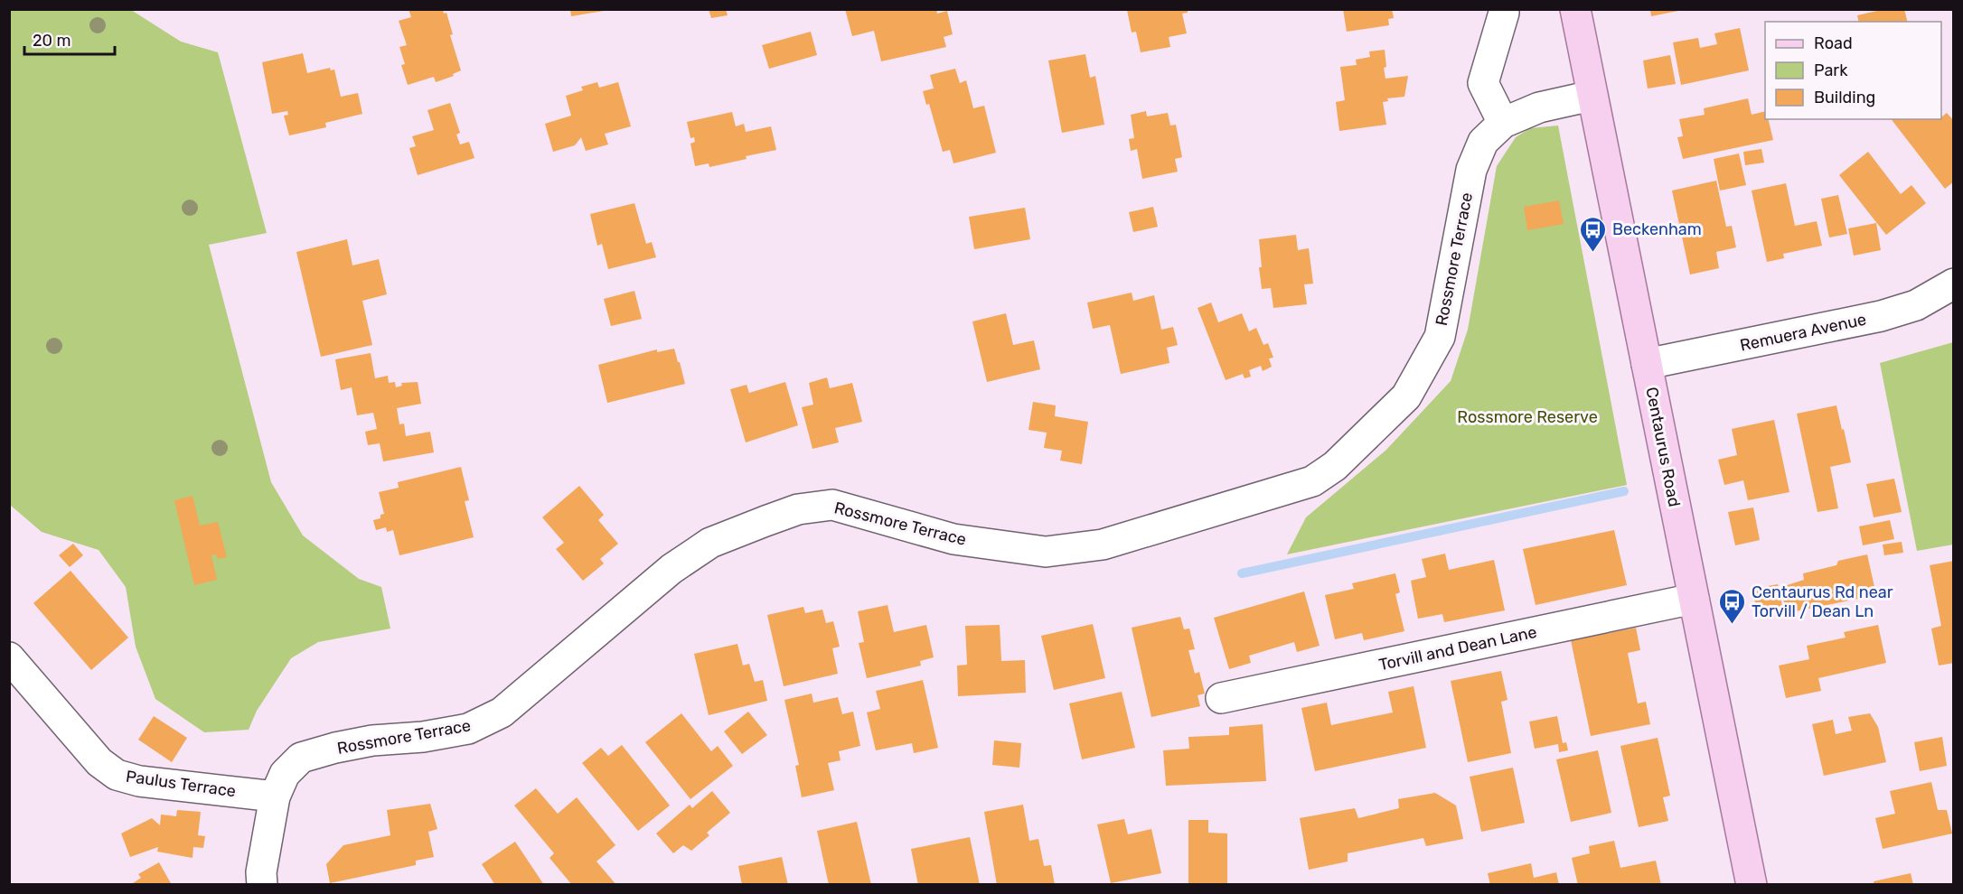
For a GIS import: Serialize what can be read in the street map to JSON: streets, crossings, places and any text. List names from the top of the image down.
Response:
{
  "streets": {
    "main road": ["Centaurus Road"],
    "street": [
      "Rossmore Terrace",
      "Remuera Avenue",
      "Torvill and Dean Lane",
      "Paulus Terrace"
    ]
  },
  "crossings": [
    ["Rossmore Terrace", "Centaurus Road"],
    ["Rossmore Terrace", "Paulus Terrace"],
    ["Remuera Avenue", "Centaurus Road"],
    ["Centaurus Road", "Torvill and Dean Lane"]
  ],
  "parks": ["Rossmore Reserve"],
  "places": {
    "bus stop": ["Beckenham", "Centaurus Rd near Torvill / Dean Ln"]
  },
  "legend": ["Road", "Park", "Building"],
  "scale_bar": "20 m"
}
